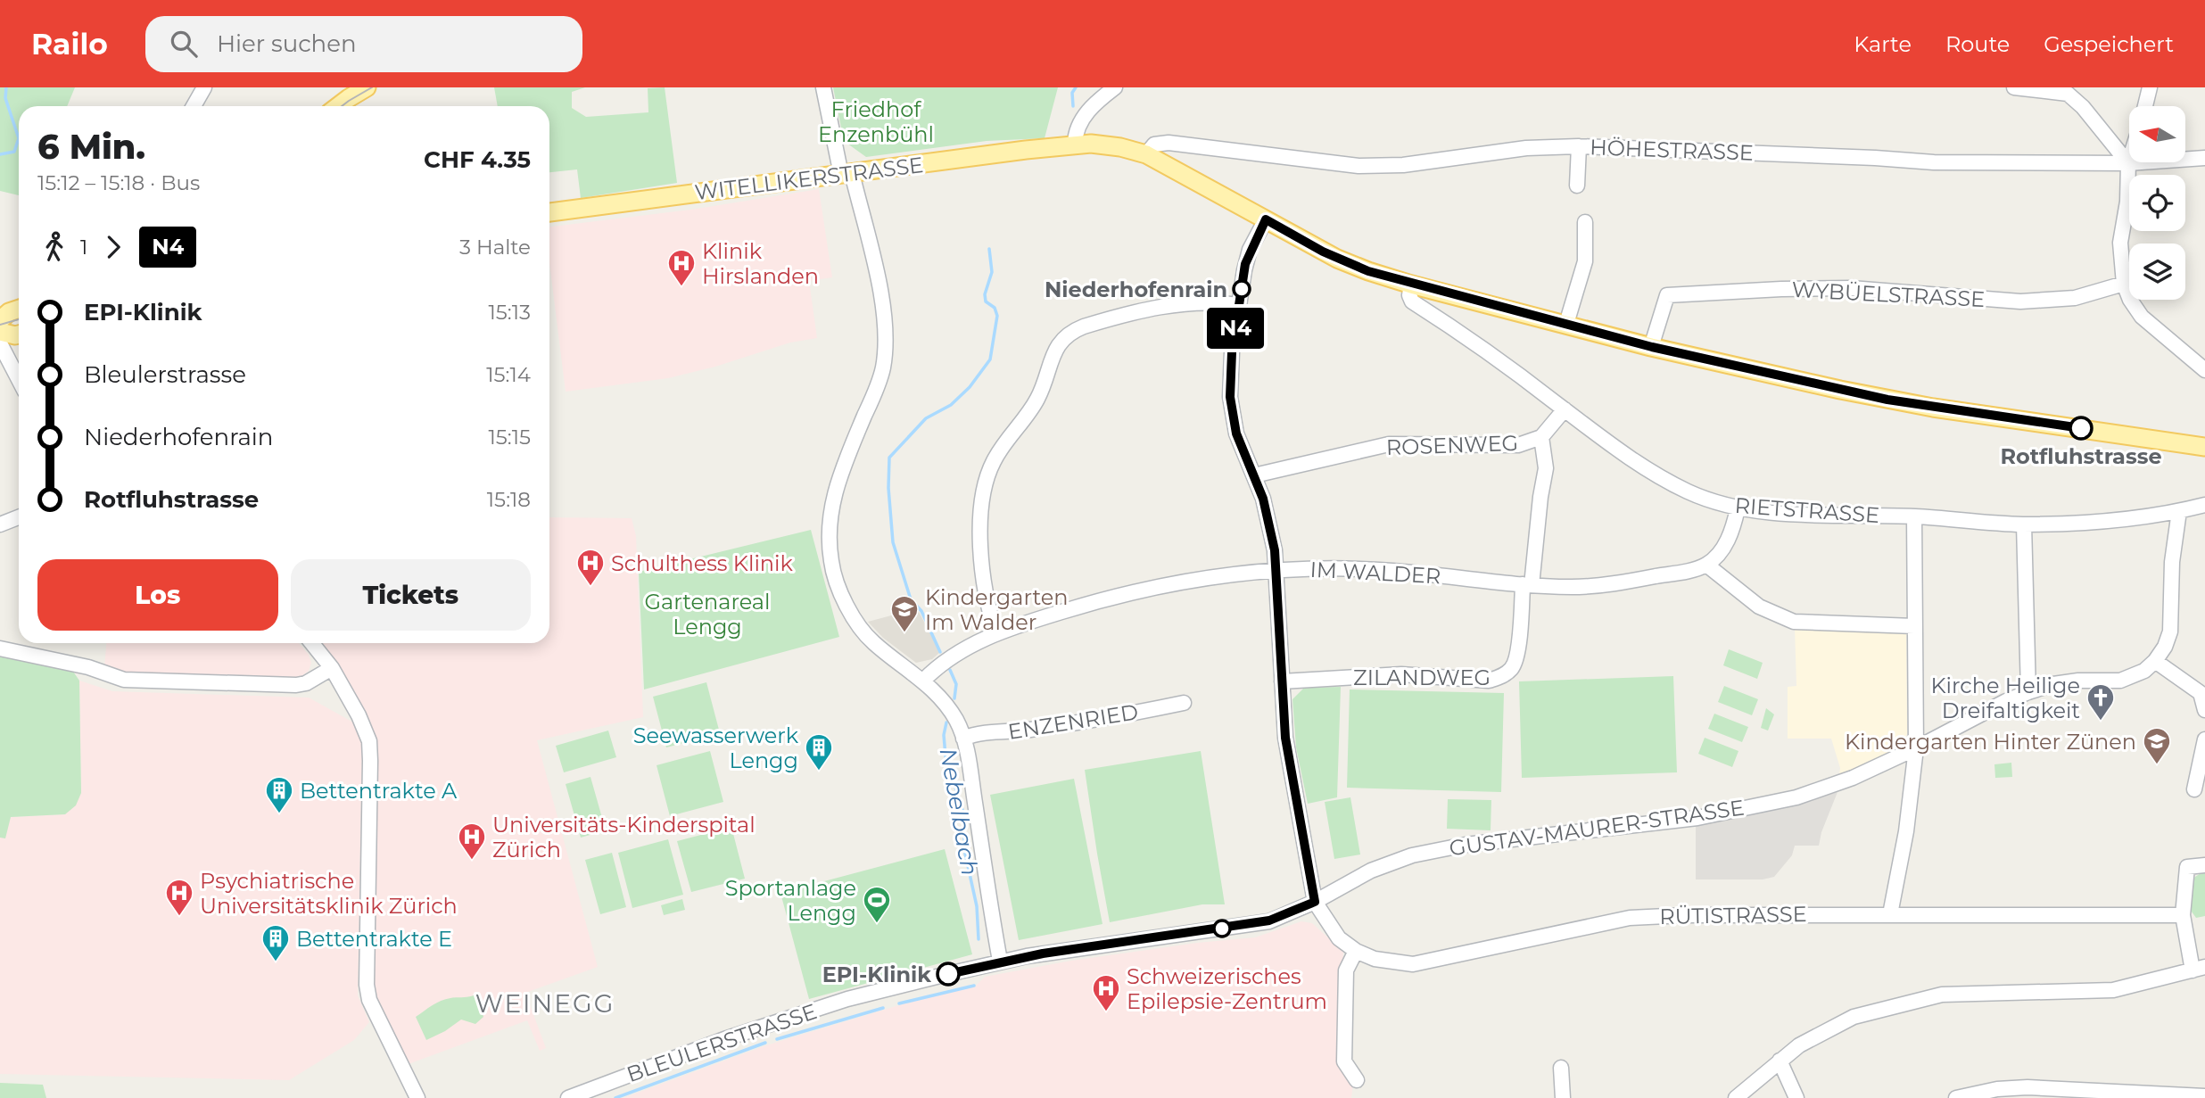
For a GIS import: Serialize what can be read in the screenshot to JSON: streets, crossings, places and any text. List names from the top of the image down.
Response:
{
  "streets": {
    "main road": ["WITELLIKERSTRASSE"],
    "street": [
      "HÖHESTRASSE",
      "WYBÜELSTRASSE",
      "ROSENWEG",
      "RIETSTRASSE",
      "IM WALDER",
      "ZILANDWEG",
      "ENZENRIED",
      "GUSTAV-MAURER-STRASSE",
      "RÜTISTRASSE",
      "BLEULERSTRASSE"
    ]
  },
  "crossings": [
    ["HÖHESTRASSE", "WITELLIKERSTRASSE"],
    ["ROSENWEG", "RIETSTRASSE"],
    ["IM WALDER", "ZILANDWEG"],
    ["GUSTAV-MAURER-STRASSE", "RÜTISTRASSE"],
    ["GUSTAV-MAURER-STRASSE", "BLEULERSTRASSE"],
    ["RÜTISTRASSE", "BLEULERSTRASSE"]
  ],
  "districts": ["WEINEGG"],
  "water": ["Nebelbach"],
  "parks": ["Friedhof Enzenbühl", "Gartenareal Lengg"],
  "places": {
    "hospital": [
      "Klinik Hirslanden",
      "Schulthess Klinik",
      "Universitäts-Kinderspital Zürich",
      "Psychiatrische Universitätsklinik Zürich",
      "Schweizerisches Epilepsie-Zentrum"
    ],
    "other": ["Niederhofenrain", "Rotfluhstrasse", "EPI-Klinik"],
    "school or university": ["Kindergarten Im Walder", "Kindergarten Hinter Zünen"],
    "church": ["Kirche Heilige Dreifaltigkeit"],
    "building": ["Seewasserwerk Lengg", "Bettentrakte A", "Bettentrakte E"],
    "sports": ["Sportanlage Lengg"]
  },
  "lines": ["bus line N4"],
  "north": "left",
  "page": {
    "header": "Railo",
    "search": "Hier suchen",
    "nav": ["Karte", "Route", "Gespeichert"],
    "on_map": "N4",
    "heading": ["6 Min.", "15:12 – 15:18 · Bus", "CHF 4.35"],
    "legs": ["1", "N4", "3 Halte"],
    "list": [
      {
        "name": "EPI-Klinik",
        "value": "15:13"
      },
      {
        "name": "Bleulerstrasse",
        "value": "15:14"
      },
      {
        "name": "Niederhofenrain",
        "value": "15:15"
      },
      {
        "name": "Rotfluhstrasse",
        "value": "15:18"
      }
    ],
    "buttons": ["Los", "Tickets"]
  }
}
